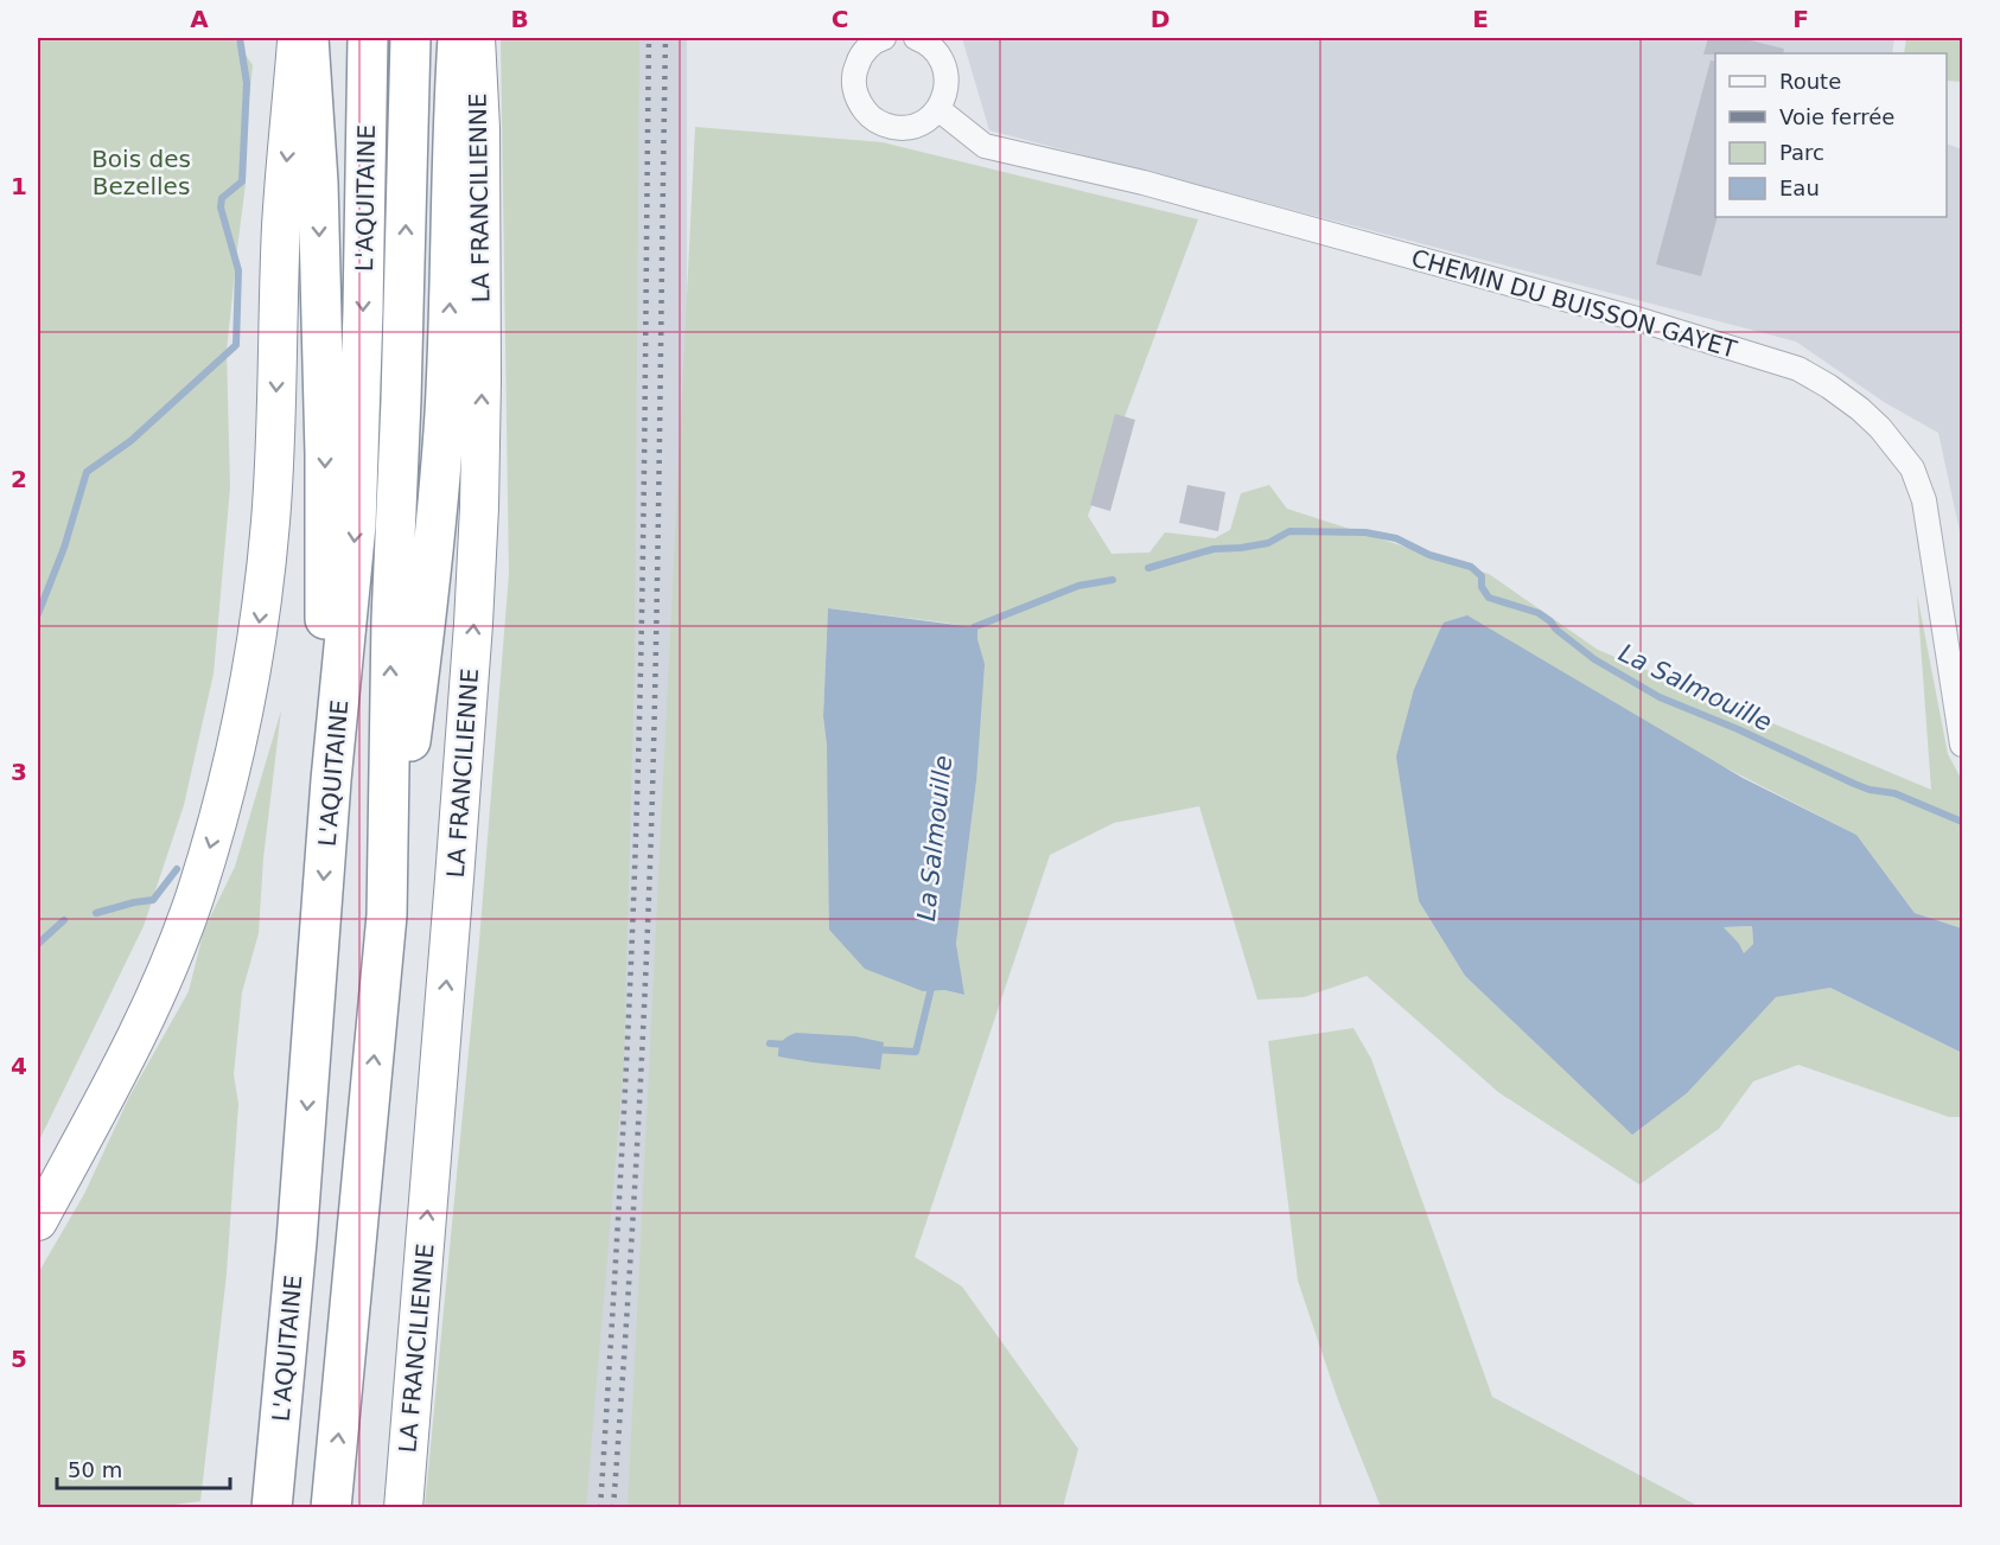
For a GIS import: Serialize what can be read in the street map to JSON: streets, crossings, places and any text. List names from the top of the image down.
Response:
{
  "streets": {
    "highway": ["L'AQUITAINE", "LA FRANCILIENNE"],
    "street": ["CHEMIN DU BUISSON GAYET"]
  },
  "water": ["La Salmouille"],
  "parks": ["Bois des Bezelles"],
  "legend": [
    "Route",
    "Voie ferrée",
    "Parc",
    "Eau"
  ],
  "scale_bar": "50 m",
  "grid": {
    "columns": [
      "A",
      "B",
      "C",
      "D",
      "E",
      "F"
    ],
    "rows": [
      "1",
      "2",
      "3",
      "4",
      "5"
    ]
  }
}
